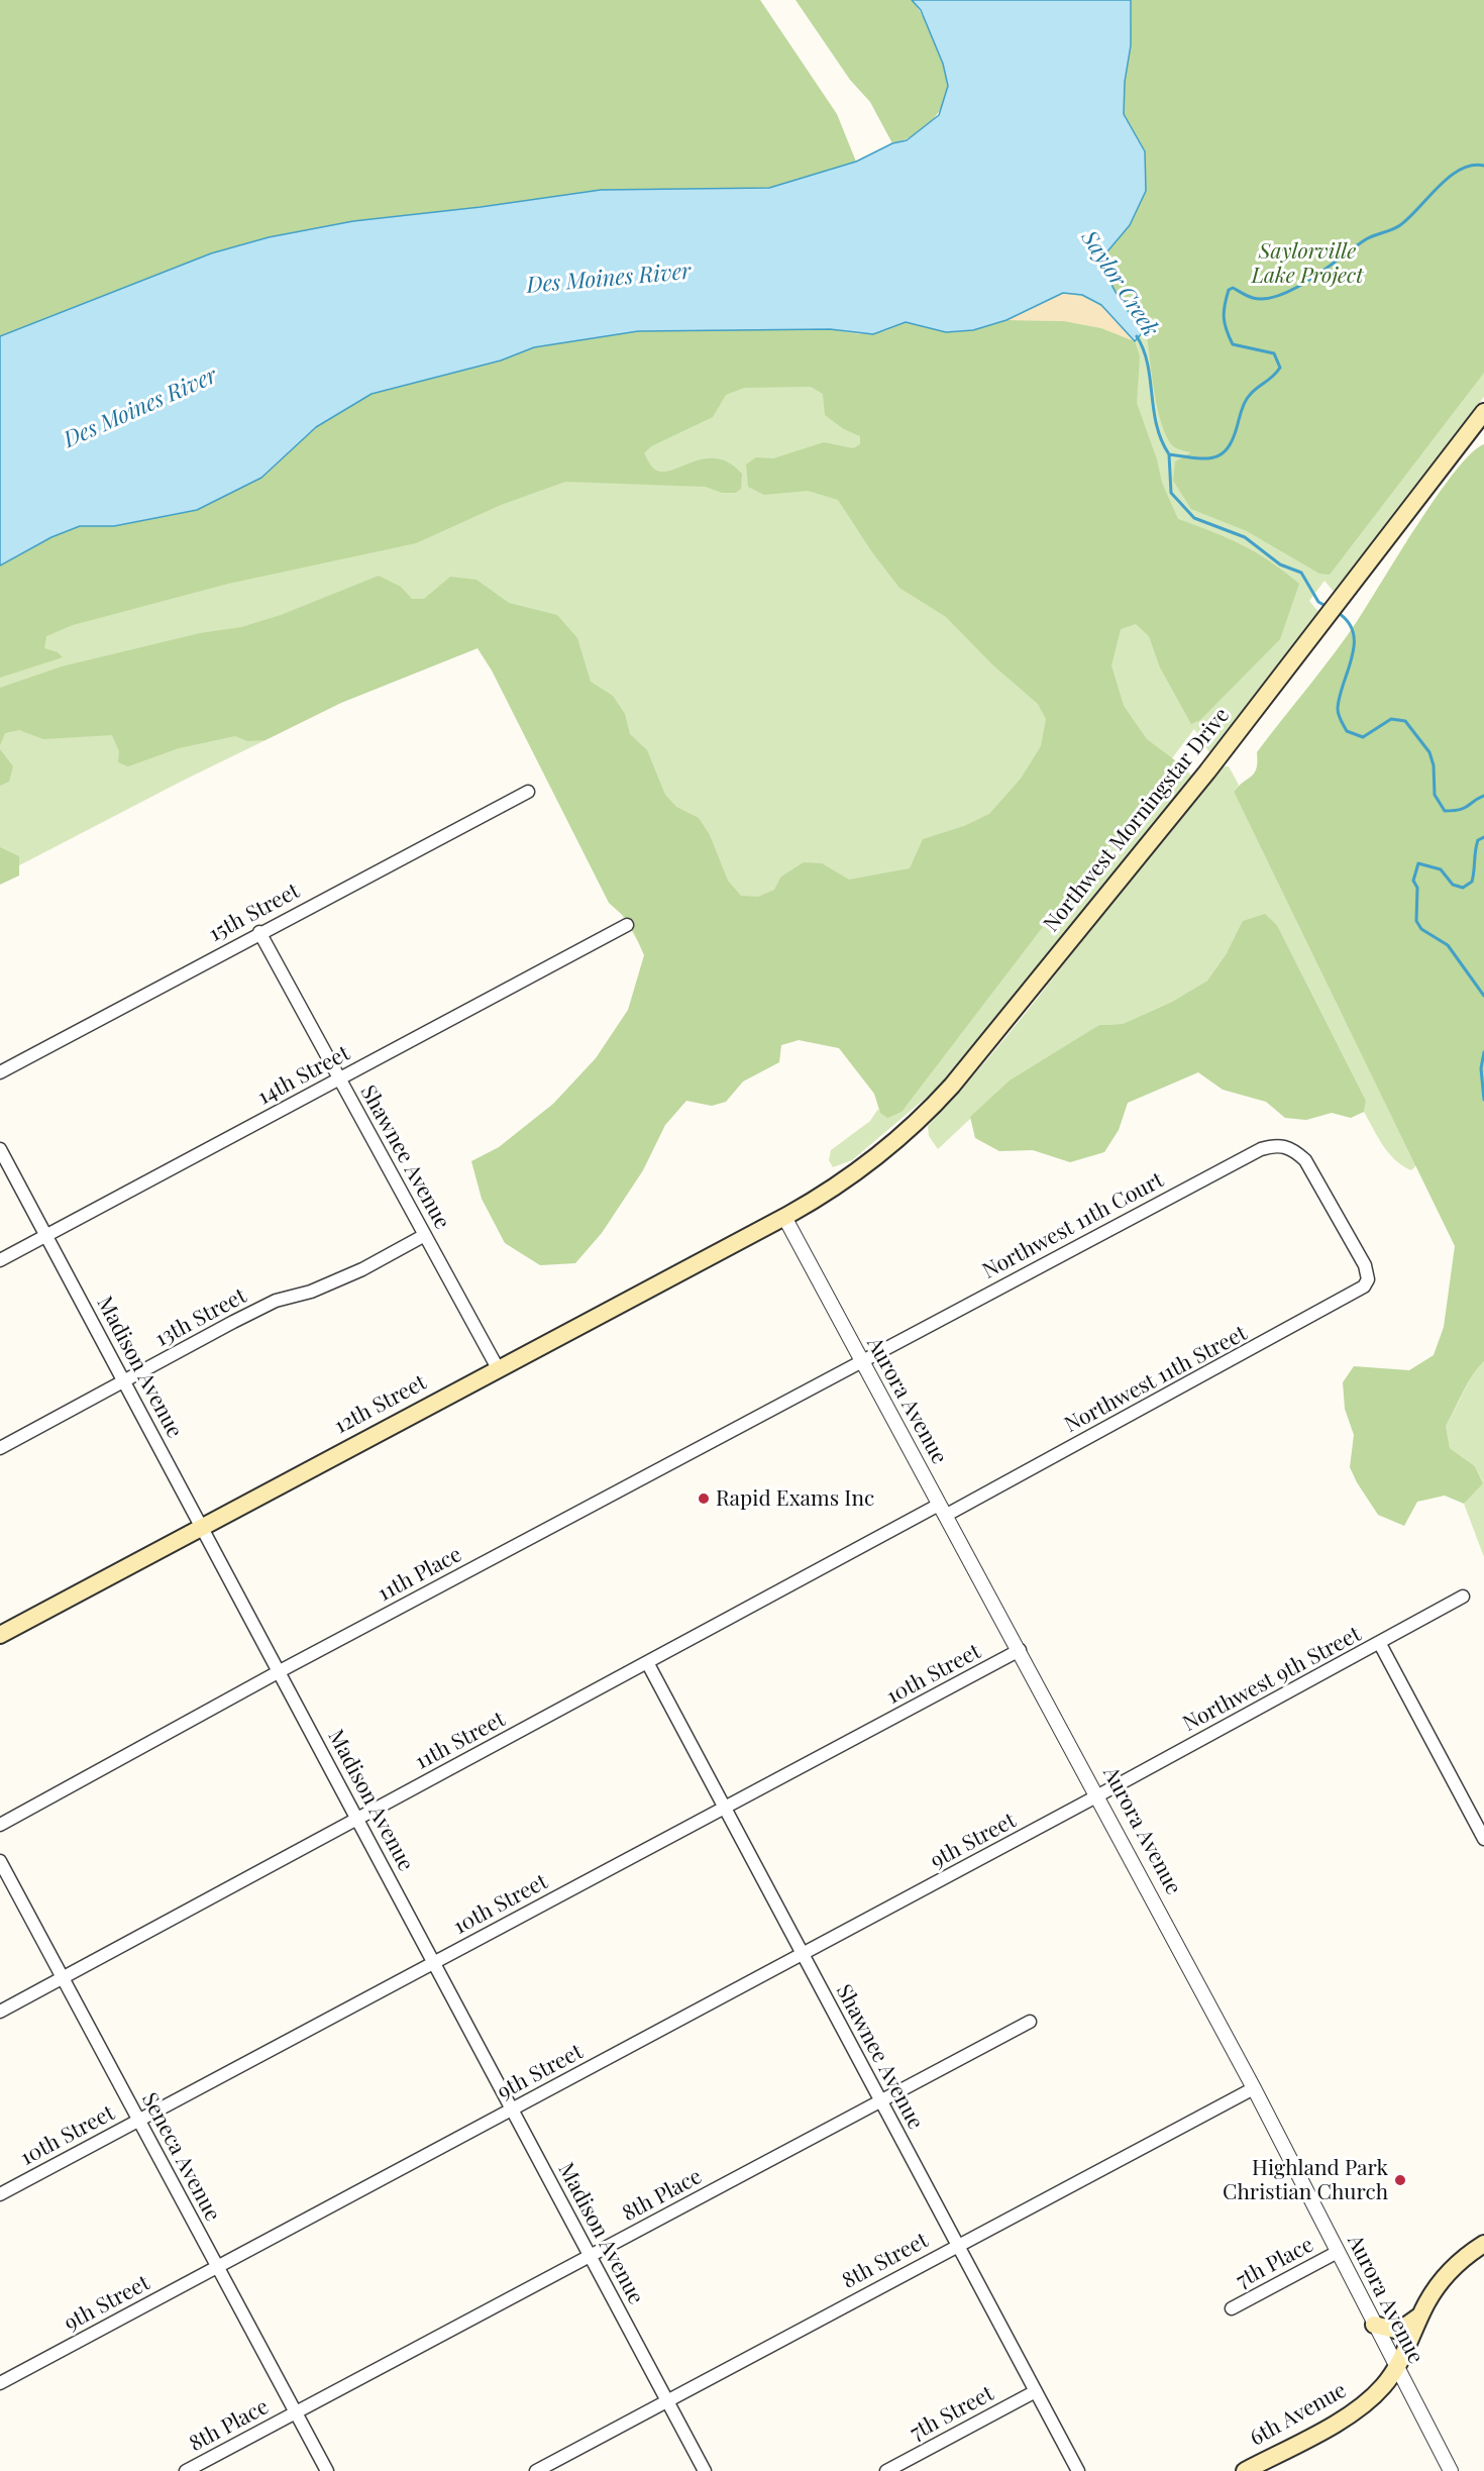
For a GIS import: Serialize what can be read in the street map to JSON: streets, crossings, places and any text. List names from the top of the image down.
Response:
{
  "streets": {
    "main road": ["Northwest Morningstar Drive", "12th Street", "6th Avenue"],
    "street": [
      "15th Street",
      "14th Street",
      "Shawnee Avenue",
      "Northwest 11th Court",
      "13th Street",
      "Madison Avenue",
      "Northwest 11th Street",
      "Aurora Avenue",
      "11th Place",
      "10th Street",
      "Northwest 9th Street",
      "11th Street",
      "9th Street",
      "Seneca Avenue",
      "8th Place",
      "8th Street",
      "7th Place",
      "7th Street"
    ]
  },
  "crossings": [
    ["Northwest Morningstar Drive", "Aurora Avenue"],
    ["Northwest Morningstar Drive", "12th Street"],
    ["15th Street", "Shawnee Avenue"],
    ["14th Street", "Shawnee Avenue"],
    ["14th Street", "Madison Avenue"],
    ["Shawnee Avenue", "13th Street"],
    ["Shawnee Avenue", "12th Street"],
    ["Shawnee Avenue", "10th Street"],
    ["Shawnee Avenue", "11th Street"],
    ["Shawnee Avenue", "9th Street"],
    ["Shawnee Avenue", "8th Place"],
    ["Shawnee Avenue", "8th Street"],
    ["Shawnee Avenue", "7th Street"],
    ["Northwest 11th Court", "Northwest 11th Street"],
    ["Northwest 11th Court", "Aurora Avenue"],
    ["Northwest 11th Court", "11th Place"],
    ["13th Street", "Madison Avenue"],
    ["Madison Avenue", "12th Street"],
    ["Madison Avenue", "11th Place"],
    ["Madison Avenue", "10th Street"],
    ["Madison Avenue", "11th Street"],
    ["Madison Avenue", "9th Street"],
    ["Madison Avenue", "8th Place"],
    ["Madison Avenue", "8th Street"],
    ["Northwest 11th Street", "Aurora Avenue"],
    ["Northwest 11th Street", "11th Street"],
    ["Aurora Avenue", "12th Street"],
    ["Aurora Avenue", "11th Place"],
    ["Aurora Avenue", "10th Street"],
    ["Aurora Avenue", "Northwest 9th Street"],
    ["Aurora Avenue", "11th Street"],
    ["Aurora Avenue", "9th Street"],
    ["Aurora Avenue", "8th Street"],
    ["Aurora Avenue", "7th Place"],
    ["Aurora Avenue", "6th Avenue"],
    ["10th Street", "Seneca Avenue"],
    ["Northwest 9th Street", "9th Street"],
    ["11th Street", "Seneca Avenue"],
    ["9th Street", "Seneca Avenue"],
    ["Seneca Avenue", "8th Place"]
  ],
  "water": ["Des Moines River", "Saylor Creek"],
  "parks": ["Saylorville Lake Project"],
  "places": ["Rapid Exams Inc", "Highland Park Christian Church"]
}
